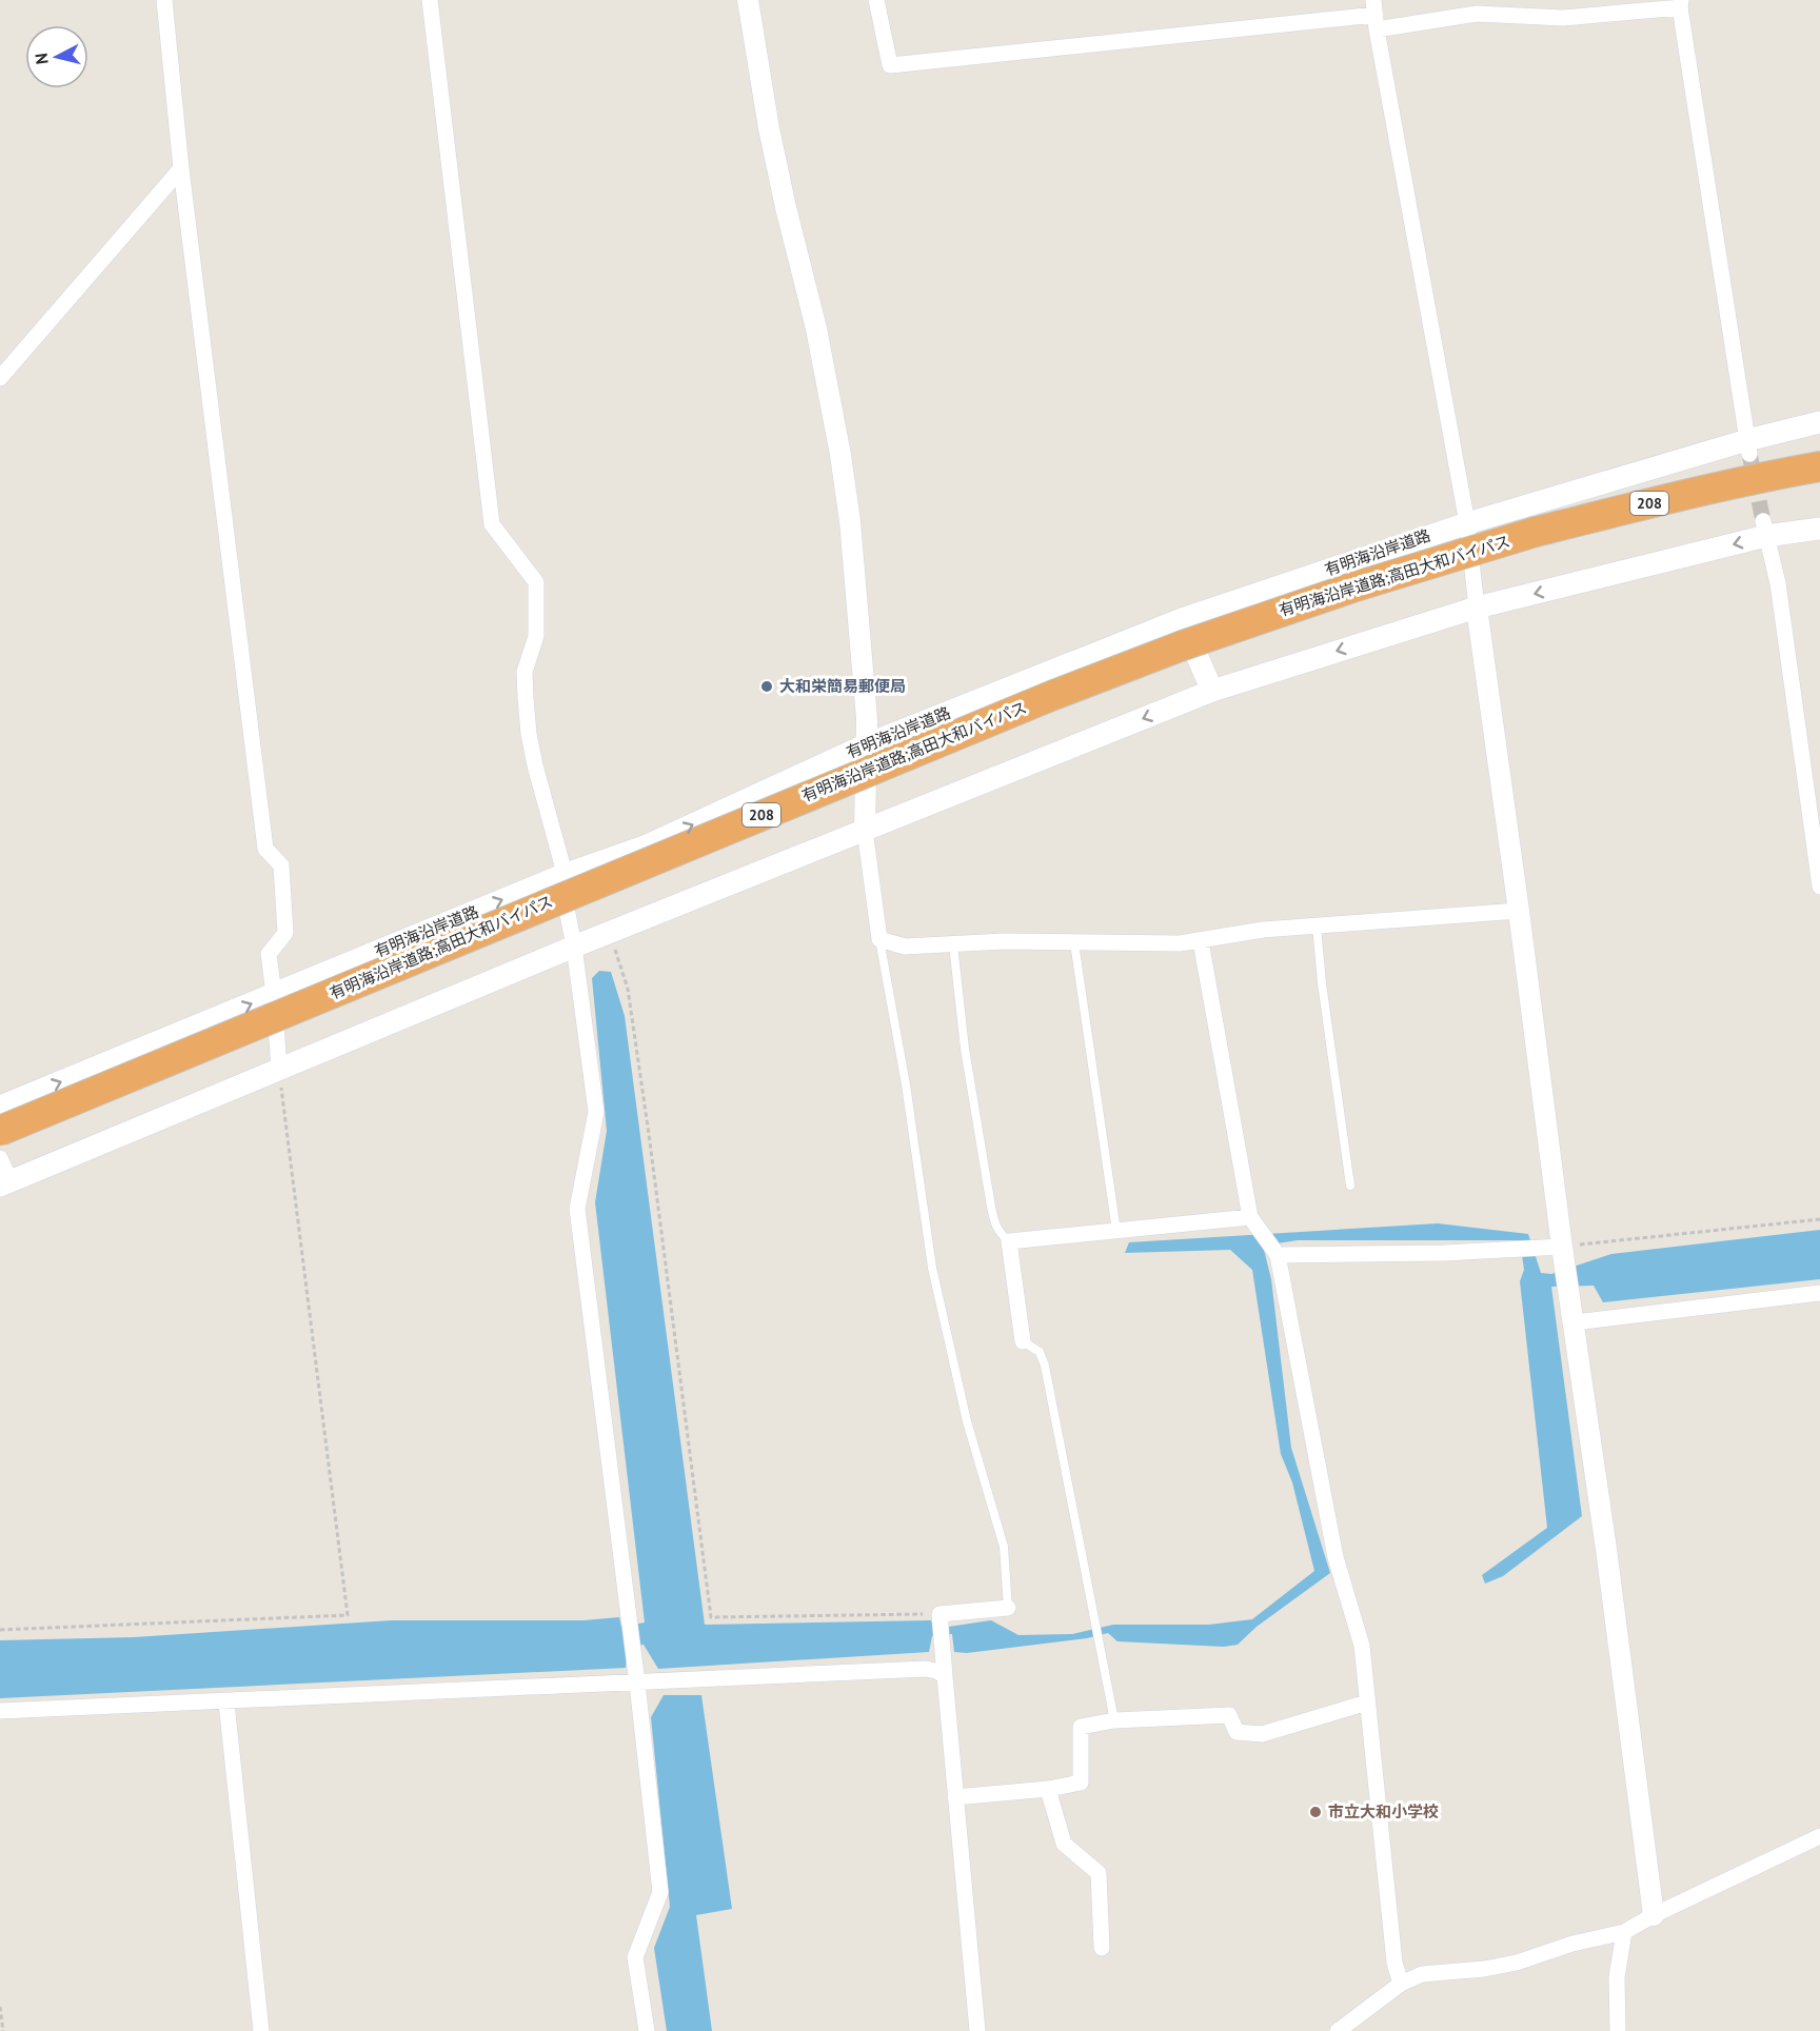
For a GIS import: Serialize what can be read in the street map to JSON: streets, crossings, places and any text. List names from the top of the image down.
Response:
{
  "streets": {
    "highway": ["208", "有明海沿岸道路;高田大和バイパス"],
    "main road": ["有明海沿岸道路"]
  },
  "crossings": [
    ["有明海沿岸道路", "有明海沿岸道路;高田大和バイパス"]
  ],
  "places": ["大和栄簡易郵便局", "市立大和小学校"],
  "north": "left"
}
